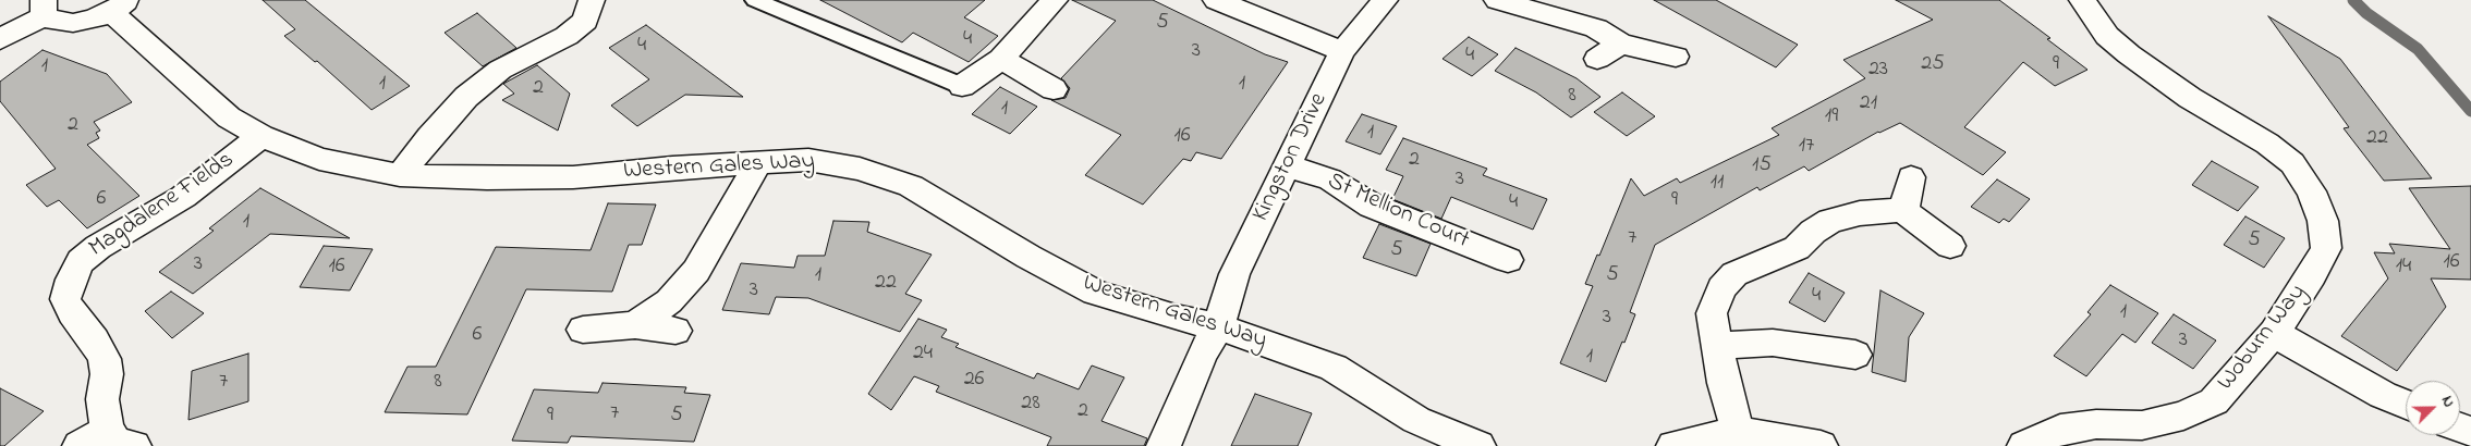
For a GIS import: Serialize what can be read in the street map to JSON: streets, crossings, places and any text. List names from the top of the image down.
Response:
{
  "streets": {
    "street": [
      "Kingston Drive",
      "Western Gales Way",
      "Magdalene Fields",
      "St Mellion Court",
      "Woburn Way"
    ]
  },
  "crossings": [
    ["Kingston Drive", "Western Gales Way"],
    ["Kingston Drive", "St Mellion Court"],
    ["Western Gales Way", "Magdalene Fields"]
  ],
  "house_numbers": [
    "5",
    "4",
    "4",
    "3",
    "4",
    "25",
    "9",
    "1",
    "23",
    "1",
    "1",
    "2",
    "8",
    "21",
    "1",
    "19",
    "2",
    "1",
    "16",
    "22",
    "17",
    "2",
    "15",
    "3",
    "11",
    "6",
    "9",
    "4",
    "1",
    "7",
    "5",
    "5",
    "16",
    "3",
    "16",
    "14",
    "1",
    "5",
    "22",
    "3",
    "4",
    "1",
    "3",
    "6",
    "3",
    "24",
    "1",
    "26",
    "7",
    "8",
    "28",
    "2",
    "7",
    "9",
    "5"
  ],
  "north": "top right"
}
